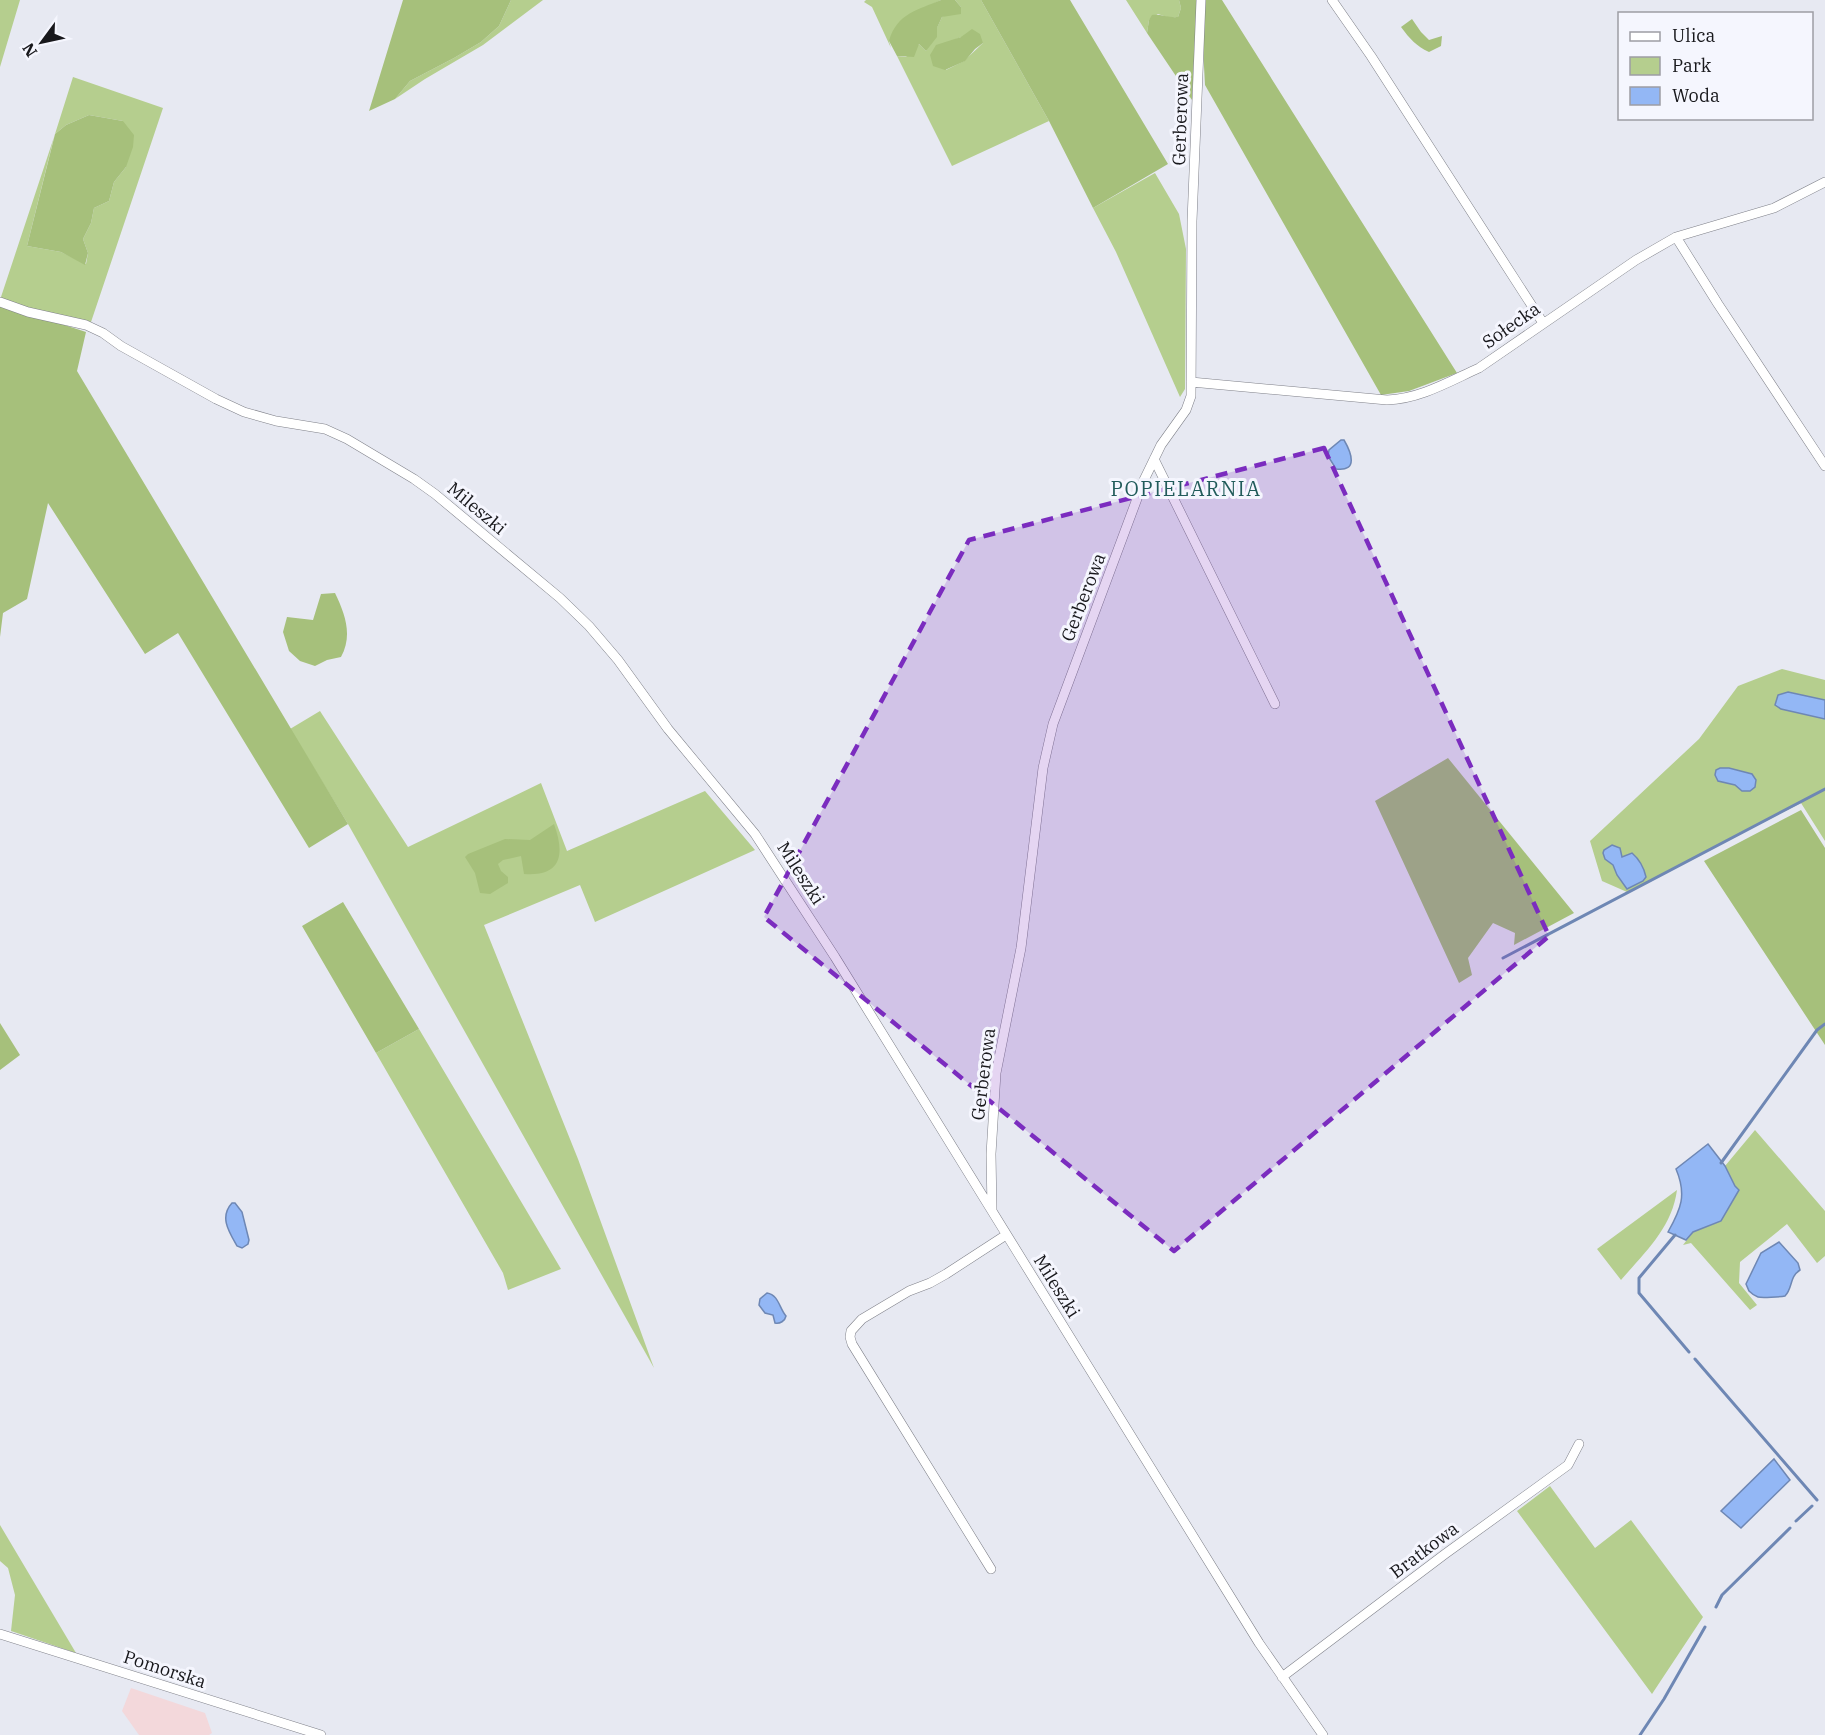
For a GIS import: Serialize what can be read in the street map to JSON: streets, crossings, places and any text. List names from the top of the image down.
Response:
{
  "streets": {
    "street": [
      "Gerberowa",
      "Sołecka",
      "Mileszki",
      "Bratkowa",
      "Pomorska"
    ]
  },
  "crossings": [
    ["Gerberowa", "Sołecka"],
    ["Gerberowa", "Mileszki"],
    ["Mileszki", "Bratkowa"]
  ],
  "districts": ["POPIELARNIA"],
  "legend": ["Ulica", "Park", "Woda"],
  "north": "bottom left"
}
